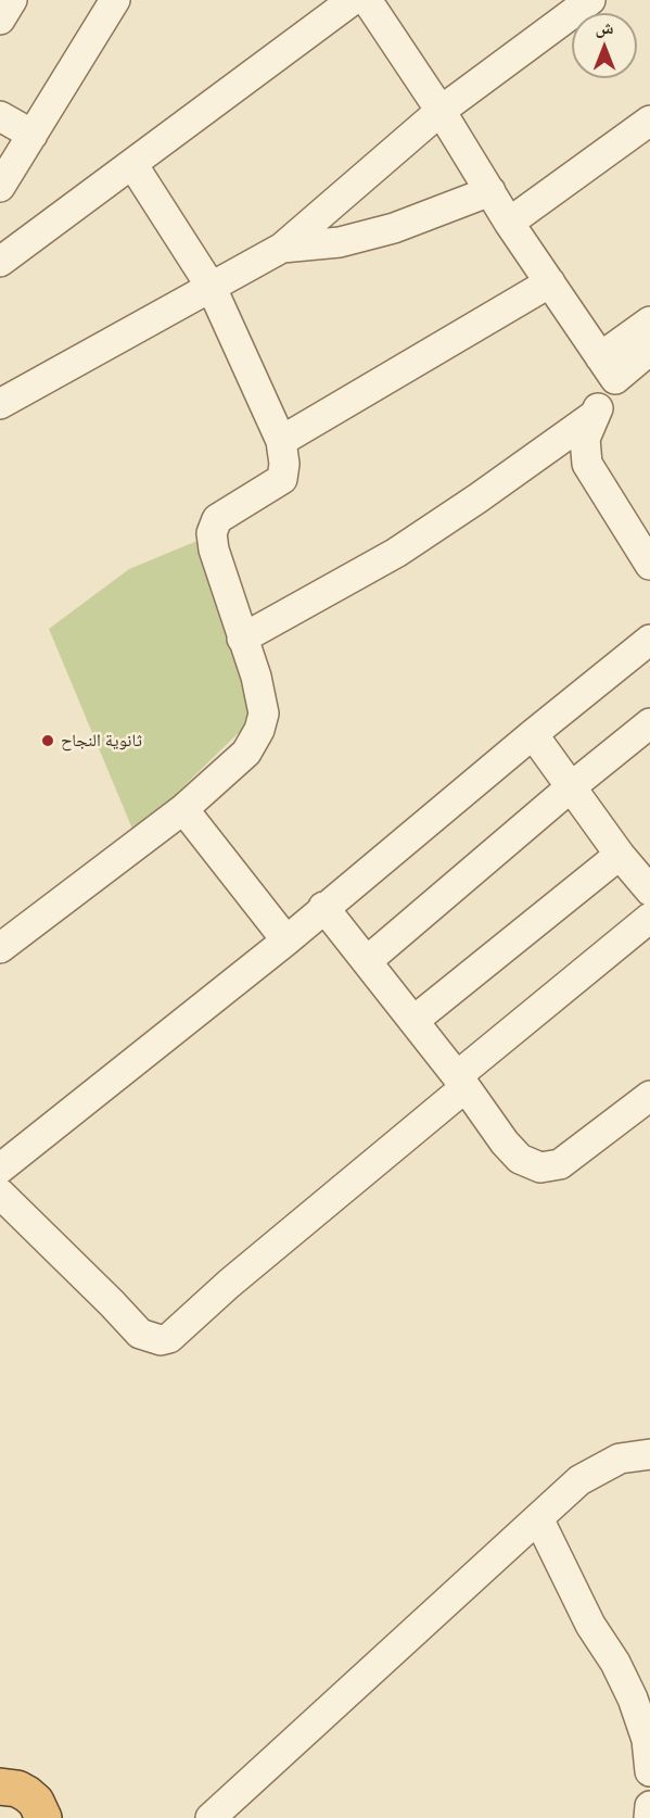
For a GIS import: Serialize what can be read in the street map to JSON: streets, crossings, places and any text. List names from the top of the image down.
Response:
{
  "places": ["ثانوية النجاح"],
  "north": "top"
}
